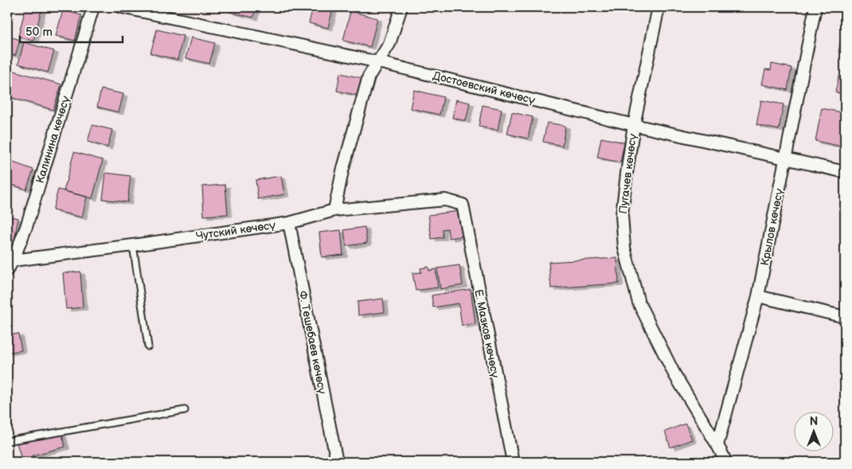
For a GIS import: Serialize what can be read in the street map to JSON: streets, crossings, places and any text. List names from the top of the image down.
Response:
{
  "streets": {
    "street": [
      "Достоевский көчөсү",
      "Калинина көчөсү",
      "Пугачев көчөсү",
      "Крылов көчөсү",
      "Чутский көчөсү",
      "Е. Мазков көчөсү",
      "Ф. Тешебаев көчөсү"
    ]
  },
  "crossings": [
    ["Достоевский көчөсү", "Пугачев көчөсү"],
    ["Достоевский көчөсү", "Крылов көчөсү"],
    ["Калинина көчөсү", "Чутский көчөсү"],
    ["Пугачев көчөсү", "Крылов көчөсү"],
    ["Чутский көчөсү", "Е. Мазков көчөсү"],
    ["Чутский көчөсү", "Ф. Тешебаев көчөсү"]
  ],
  "scale_bar": "50 m",
  "north": "top"
}
